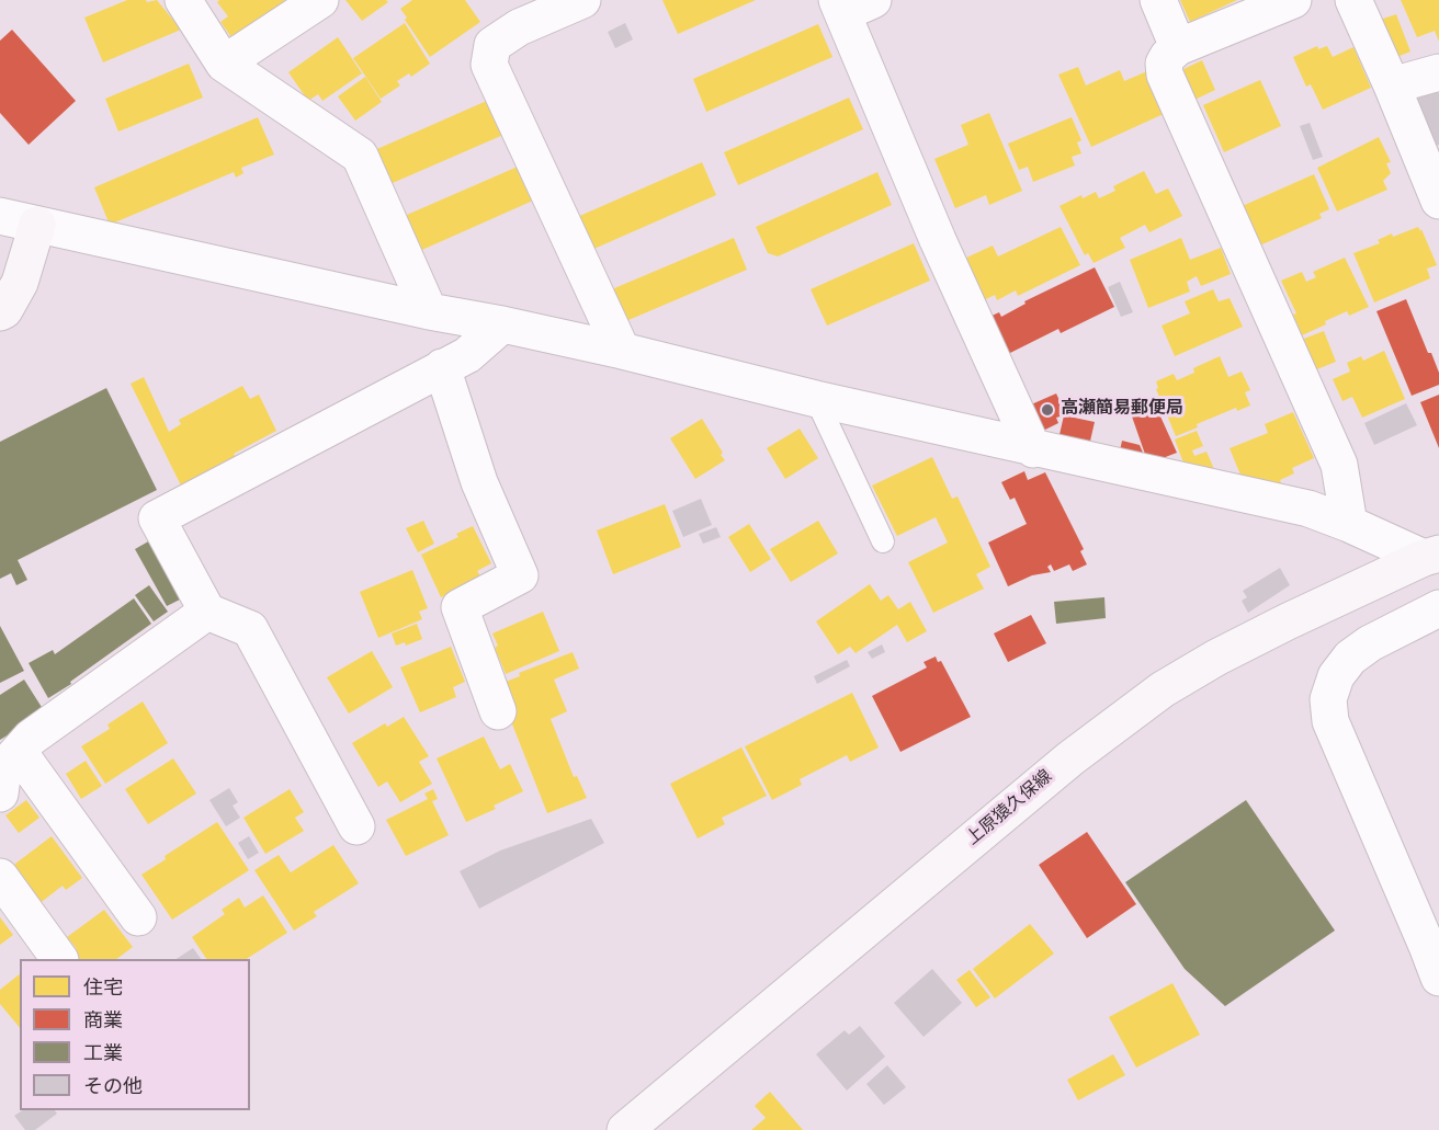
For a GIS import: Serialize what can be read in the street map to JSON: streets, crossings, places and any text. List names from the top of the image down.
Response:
{
  "streets": {
    "main road": ["上原猿久保線"]
  },
  "places": ["高瀬簡易郵便局"],
  "legend": [
    "住宅",
    "商業",
    "工業",
    "その他"
  ]
}
